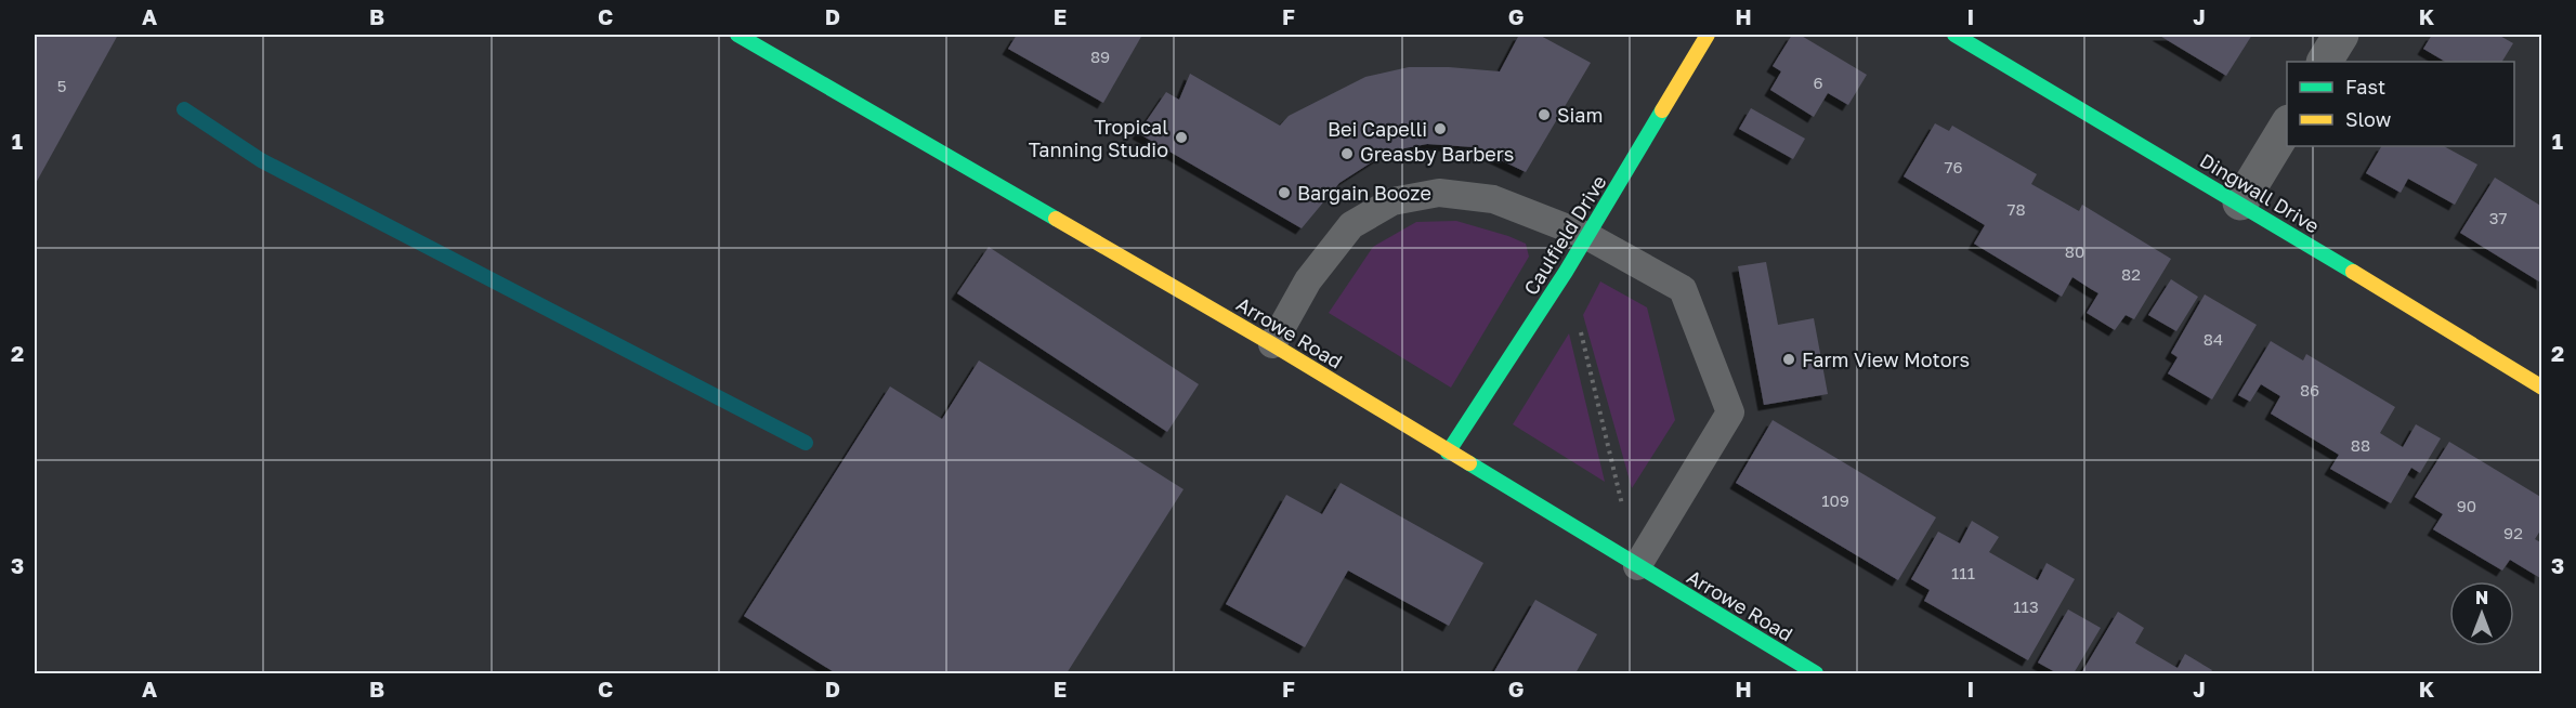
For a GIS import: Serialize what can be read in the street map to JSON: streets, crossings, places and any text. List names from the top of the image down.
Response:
{
  "streets": {
    "street": ["Dingwall Drive", "Caulfield Drive", "Arrowe Road"]
  },
  "crossings": [
    ["Caulfield Drive", "Arrowe Road"]
  ],
  "places": [
    "Siam",
    "Bei Capelli",
    "Tropical Tanning Studio",
    "Greasby Barbers",
    "Bargain Booze",
    "Farm View Motors"
  ],
  "house_numbers": [
    "89",
    "6",
    "5",
    "76",
    "78",
    "37",
    "80",
    "82",
    "84",
    "86",
    "88",
    "109",
    "90",
    "92",
    "111",
    "113"
  ],
  "legend": ["Fast", "Slow"],
  "north": "top",
  "grid": {
    "columns": [
      "A",
      "B",
      "C",
      "D",
      "E",
      "F",
      "G",
      "H",
      "I",
      "J",
      "K"
    ],
    "rows": ["1", "2", "3"]
  }
}
